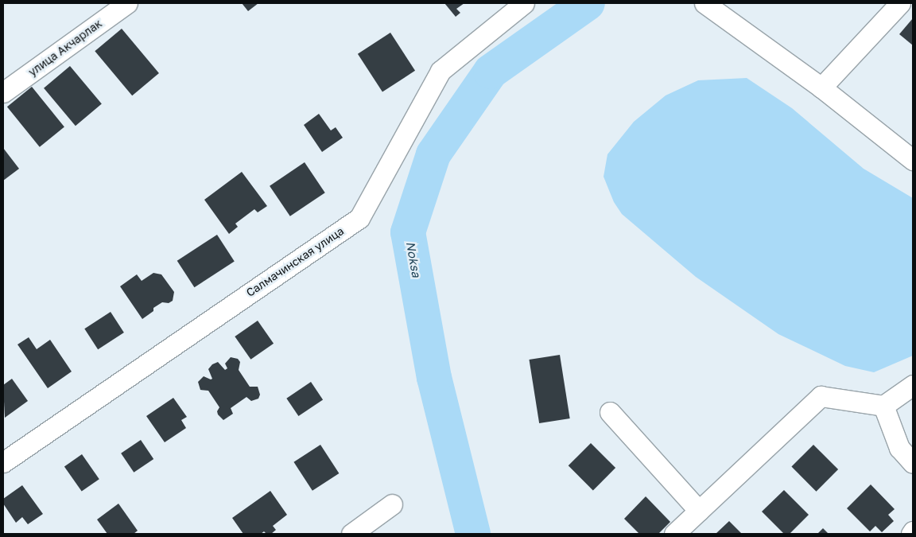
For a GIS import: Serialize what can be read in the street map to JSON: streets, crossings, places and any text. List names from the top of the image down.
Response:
{
  "streets": {
    "street": ["улица Акчарлак", "Салмачинская улица"]
  },
  "water": ["Noksa"]
}
